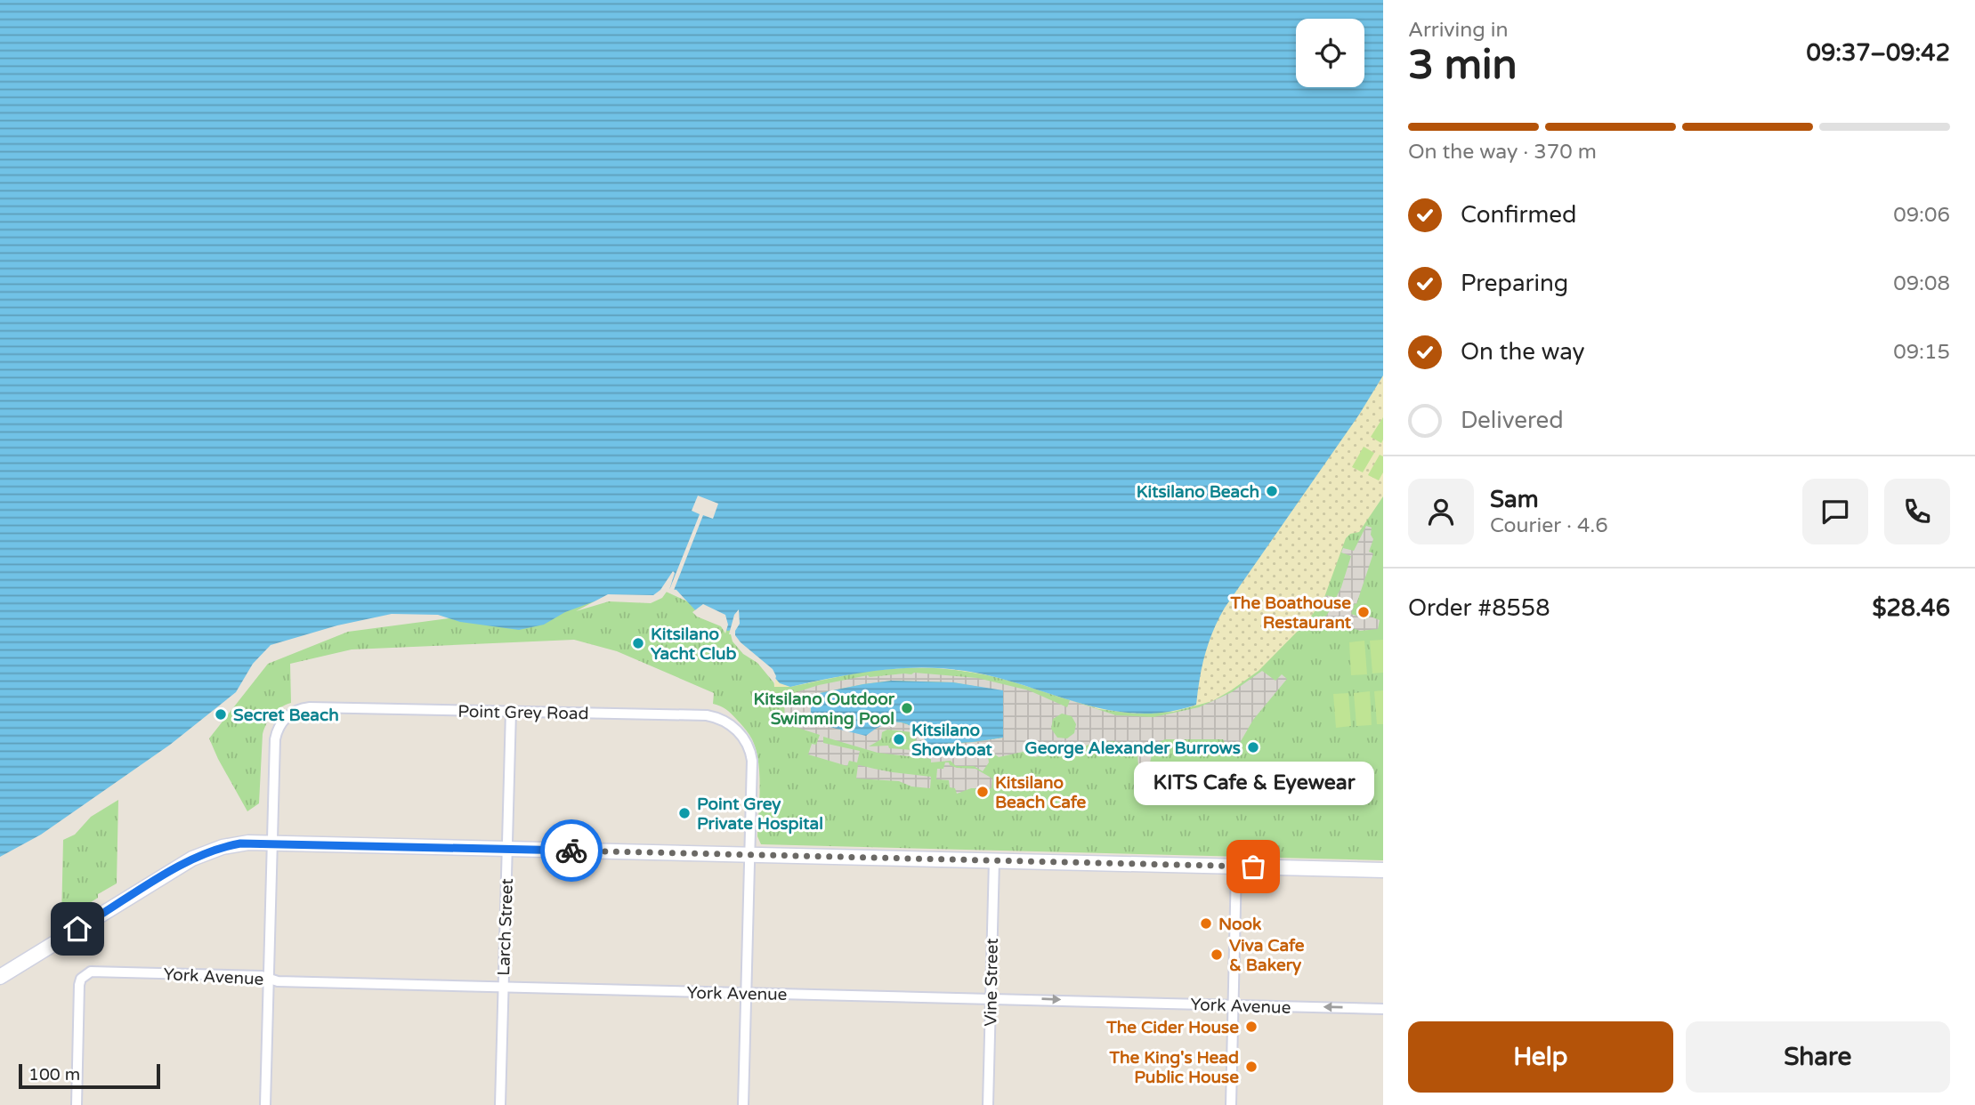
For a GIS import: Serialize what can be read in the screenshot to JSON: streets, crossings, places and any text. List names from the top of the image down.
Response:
{
  "streets": {
    "street": [
      "Point Grey Road",
      "Larch Street",
      "York Avenue",
      "Vine Street"
    ]
  },
  "crossings": [
    ["Point Grey Road", "Larch Street"],
    ["Larch Street", "York Avenue"],
    ["York Avenue", "Vine Street"]
  ],
  "places": [
    "Kitsilano Beach",
    "The Boathouse Restaurant",
    "Kitsilano Yacht Club",
    "Kitsilano Outdoor Swimming Pool",
    "Secret Beach",
    "Kitsilano Showboat",
    "George Alexander Burrows",
    "Kitsilano Beach Cafe",
    "Point Grey Private Hospital",
    "KITS Cafe & Eyewear",
    "Nook",
    "Viva Cafe & Bakery",
    "The Cider House",
    "The King's Head Public House"
  ],
  "scale_bar": "100 m",
  "page": {
    "heading": ["3 min", "Arriving in", "09:37–09:42"],
    "panel": [
      "Sam",
      "Courier · 4.6",
      "Order #8558",
      "$28.46"
    ],
    "bar": "On the way · 370 m",
    "list": [
      ["Confirmed", "09:06"],
      ["Preparing", "09:08"],
      ["On the way", "09:15"],
      "Delivered"
    ],
    "bubble": "KITS Cafe & Eyewear",
    "buttons": ["Help", "Share"],
    "scale": "100 m"
  }
}
